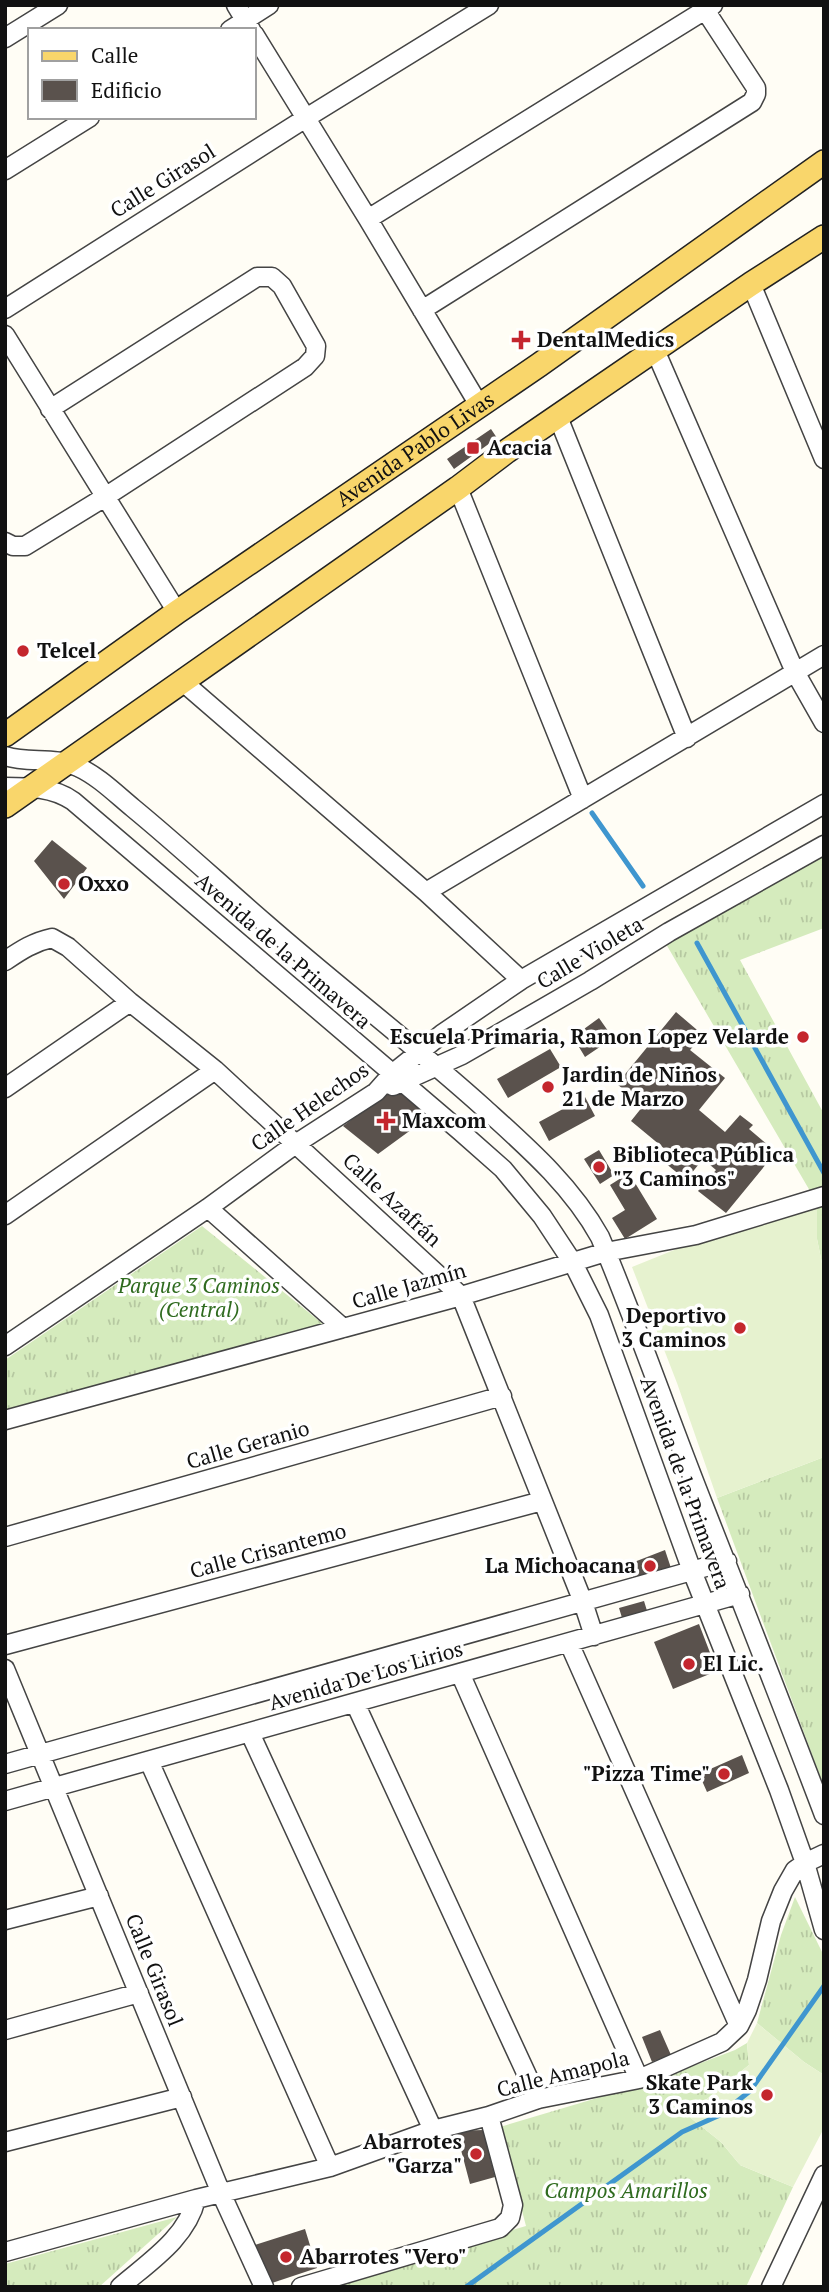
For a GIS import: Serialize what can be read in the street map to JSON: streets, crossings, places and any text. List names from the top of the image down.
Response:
{
  "streets": {
    "main road": ["Avenida Pablo Livas"],
    "street": [
      "Calle Girasol",
      "Avenida de la Primavera",
      "Calle Violeta",
      "Calle Helechos",
      "Calle Azafrán",
      "Calle Jazmín",
      "Calle Geranio",
      "Calle Crisantemo",
      "Avenida De Los Lirios",
      "Calle Amapola"
    ]
  },
  "crossings": [
    ["Calle Girasol", "Avenida De Los Lirios"],
    ["Calle Girasol", "Calle Amapola"],
    ["Avenida de la Primavera", "Calle Violeta"],
    ["Avenida de la Primavera", "Calle Helechos"],
    ["Avenida de la Primavera", "Calle Jazmín"],
    ["Avenida de la Primavera", "Avenida De Los Lirios"],
    ["Calle Violeta", "Calle Helechos"],
    ["Calle Helechos", "Calle Azafrán"],
    ["Calle Azafrán", "Calle Jazmín"],
    ["Calle Azafrán", "Calle Geranio"],
    ["Calle Azafrán", "Calle Crisantemo"],
    ["Calle Azafrán", "Avenida De Los Lirios"]
  ],
  "parks": ["Parque 3 Caminos (Central)", "Campos Amarillos"],
  "places": {
    "health": ["DentalMedics", "Maxcom"],
    "transit": ["Acacia"],
    "other": [
      "Telcel",
      "Oxxo",
      "Escuela Primaria, Ramon Lopez Velarde",
      "Jardin de Niños 21 de Marzo",
      "Biblioteca Pública \"3 Caminos\"",
      "Deportivo 3 Caminos",
      "La Michoacana",
      "El Lic.",
      "\"Pizza Time\"",
      "Skate Park 3 Caminos",
      "Abarrotes \"Garza\"",
      "Abarrotes \"Vero\""
    ]
  },
  "legend": ["Calle", "Edificio"]
}
